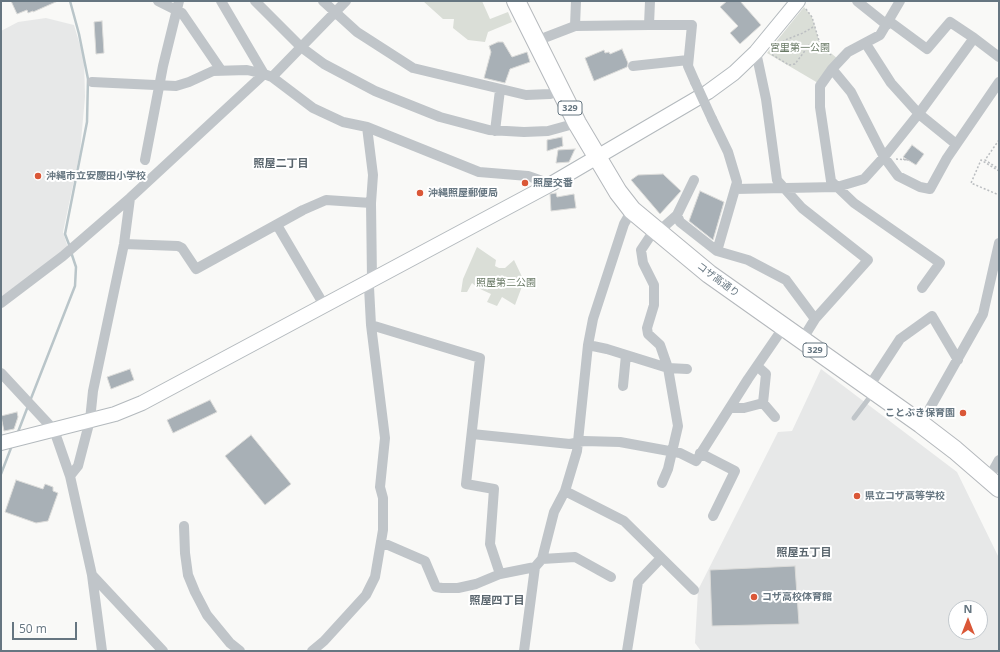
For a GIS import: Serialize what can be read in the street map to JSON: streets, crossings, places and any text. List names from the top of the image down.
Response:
{
  "streets": {
    "highway": ["329", "コザ高通り"]
  },
  "districts": ["照屋二丁目", "照屋五丁目", "照屋四丁目"],
  "parks": ["宮里第一公園", "照屋第二公園"],
  "places": [
    "沖縄市立安慶田小学校",
    "照屋交番",
    "沖縄照屋郵便局",
    "ことぶき保育園",
    "県立コザ高等学校",
    "コザ高校体育館"
  ],
  "scale_bar": "50 m",
  "north": "top"
}
